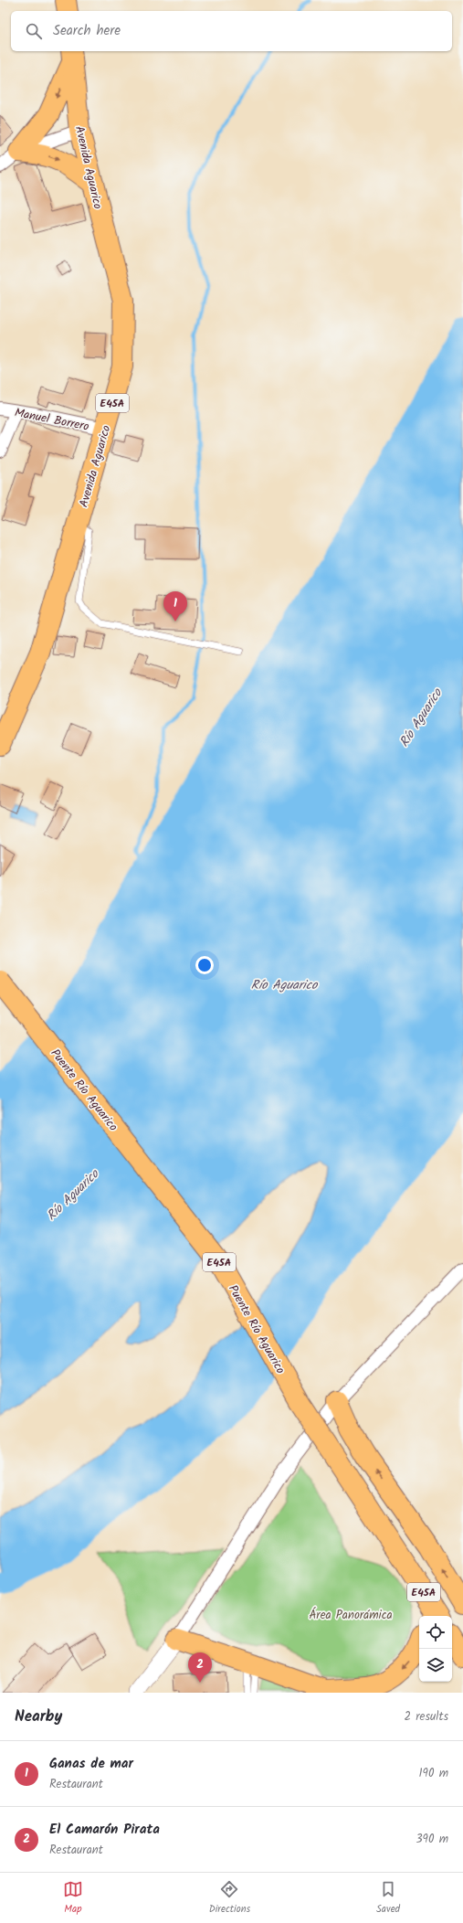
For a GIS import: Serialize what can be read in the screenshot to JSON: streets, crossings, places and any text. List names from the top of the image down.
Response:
{
  "streets": {
    "highway": ["Avenida Aguarico", "E45A", "Puente Río Aguarico"],
    "street": ["Manuel Borrero"]
  },
  "crossings": [
    ["Avenida Aguarico", "Manuel Borrero"],
    ["E45A", "Puente Río Aguarico"]
  ],
  "water": ["Río Aguarico"],
  "parks": ["Área Panorámica"],
  "page": {
    "search": "Search here",
    "pins": ["1", "2"],
    "heading": ["Nearby", "2 results"],
    "list": [
      {
        "mark": "1",
        "name": "Ganas de mar",
        "note": "Restaurant",
        "value": "190 m"
      },
      {
        "mark": "2",
        "name": "El Camarón Pirata",
        "note": "Restaurant",
        "value": "390 m"
      }
    ],
    "nav": ["Map", "Directions", "Saved"]
  }
}
